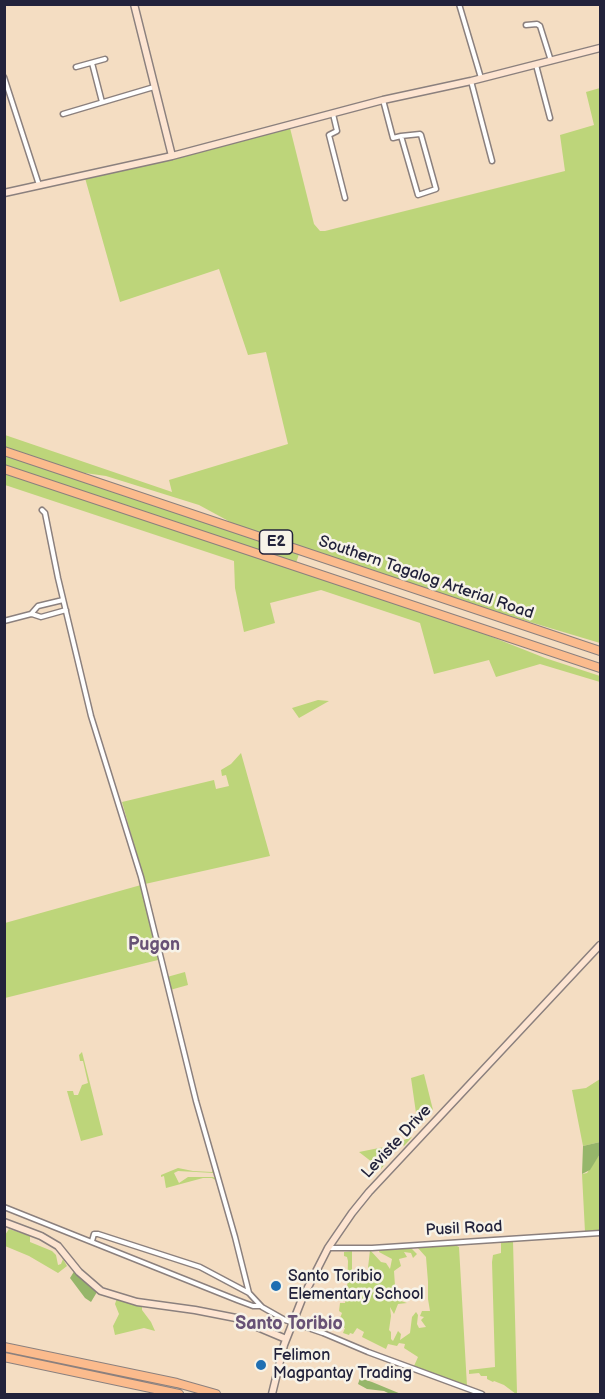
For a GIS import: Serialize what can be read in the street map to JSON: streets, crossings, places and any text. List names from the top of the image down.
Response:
{
  "streets": {
    "highway": ["E2", "Southern Tagalog Arterial Road"],
    "street": ["Leviste Drive", "Pusil Road"]
  },
  "crossings": [
    ["Leviste Drive", "Pusil Road"]
  ],
  "districts": ["Pugon", "Santo Toribio"],
  "places": ["Santo Toribio Elementary School", "Felimon Magpantay Trading"]
}
